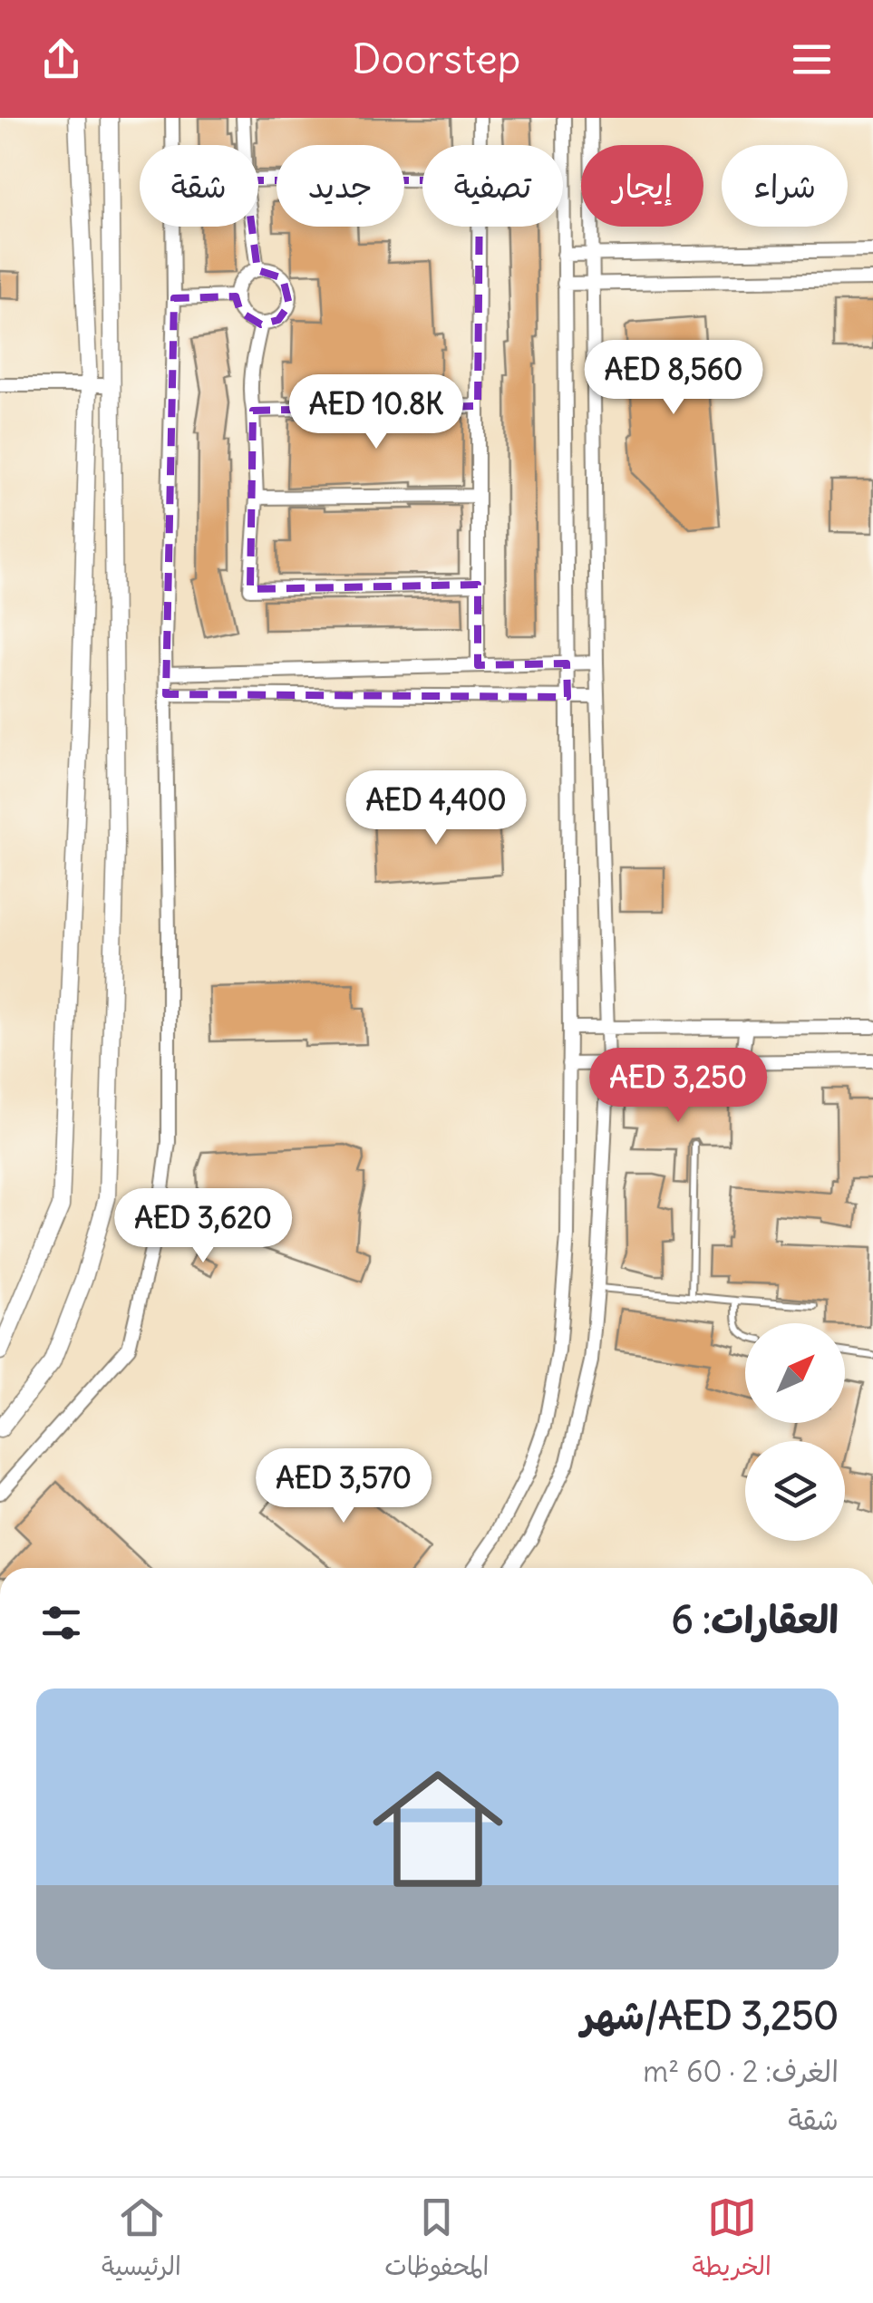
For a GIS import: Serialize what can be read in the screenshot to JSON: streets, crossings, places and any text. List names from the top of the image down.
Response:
{
  "north": "top right",
  "page": {
    "header": "Doorstep",
    "chip": [
      "شراء",
      "إيجار",
      "تصفية",
      "جديد",
      "شقة"
    ],
    "price": [
      "AED 8,560",
      "AED 10.8K",
      "AED 4,400",
      "AED 3,250",
      "AED 3,620",
      "AED 3,570"
    ],
    "heading": "العقارات: 6",
    "list": [
      {
        "name": "AED 3,250/شهر",
        "note": "الغرف: 2 · 60 m² · شقة"
      }
    ],
    "tabs": ["الخريطة", "المحفوظات", "الرئيسية"]
  }
}
